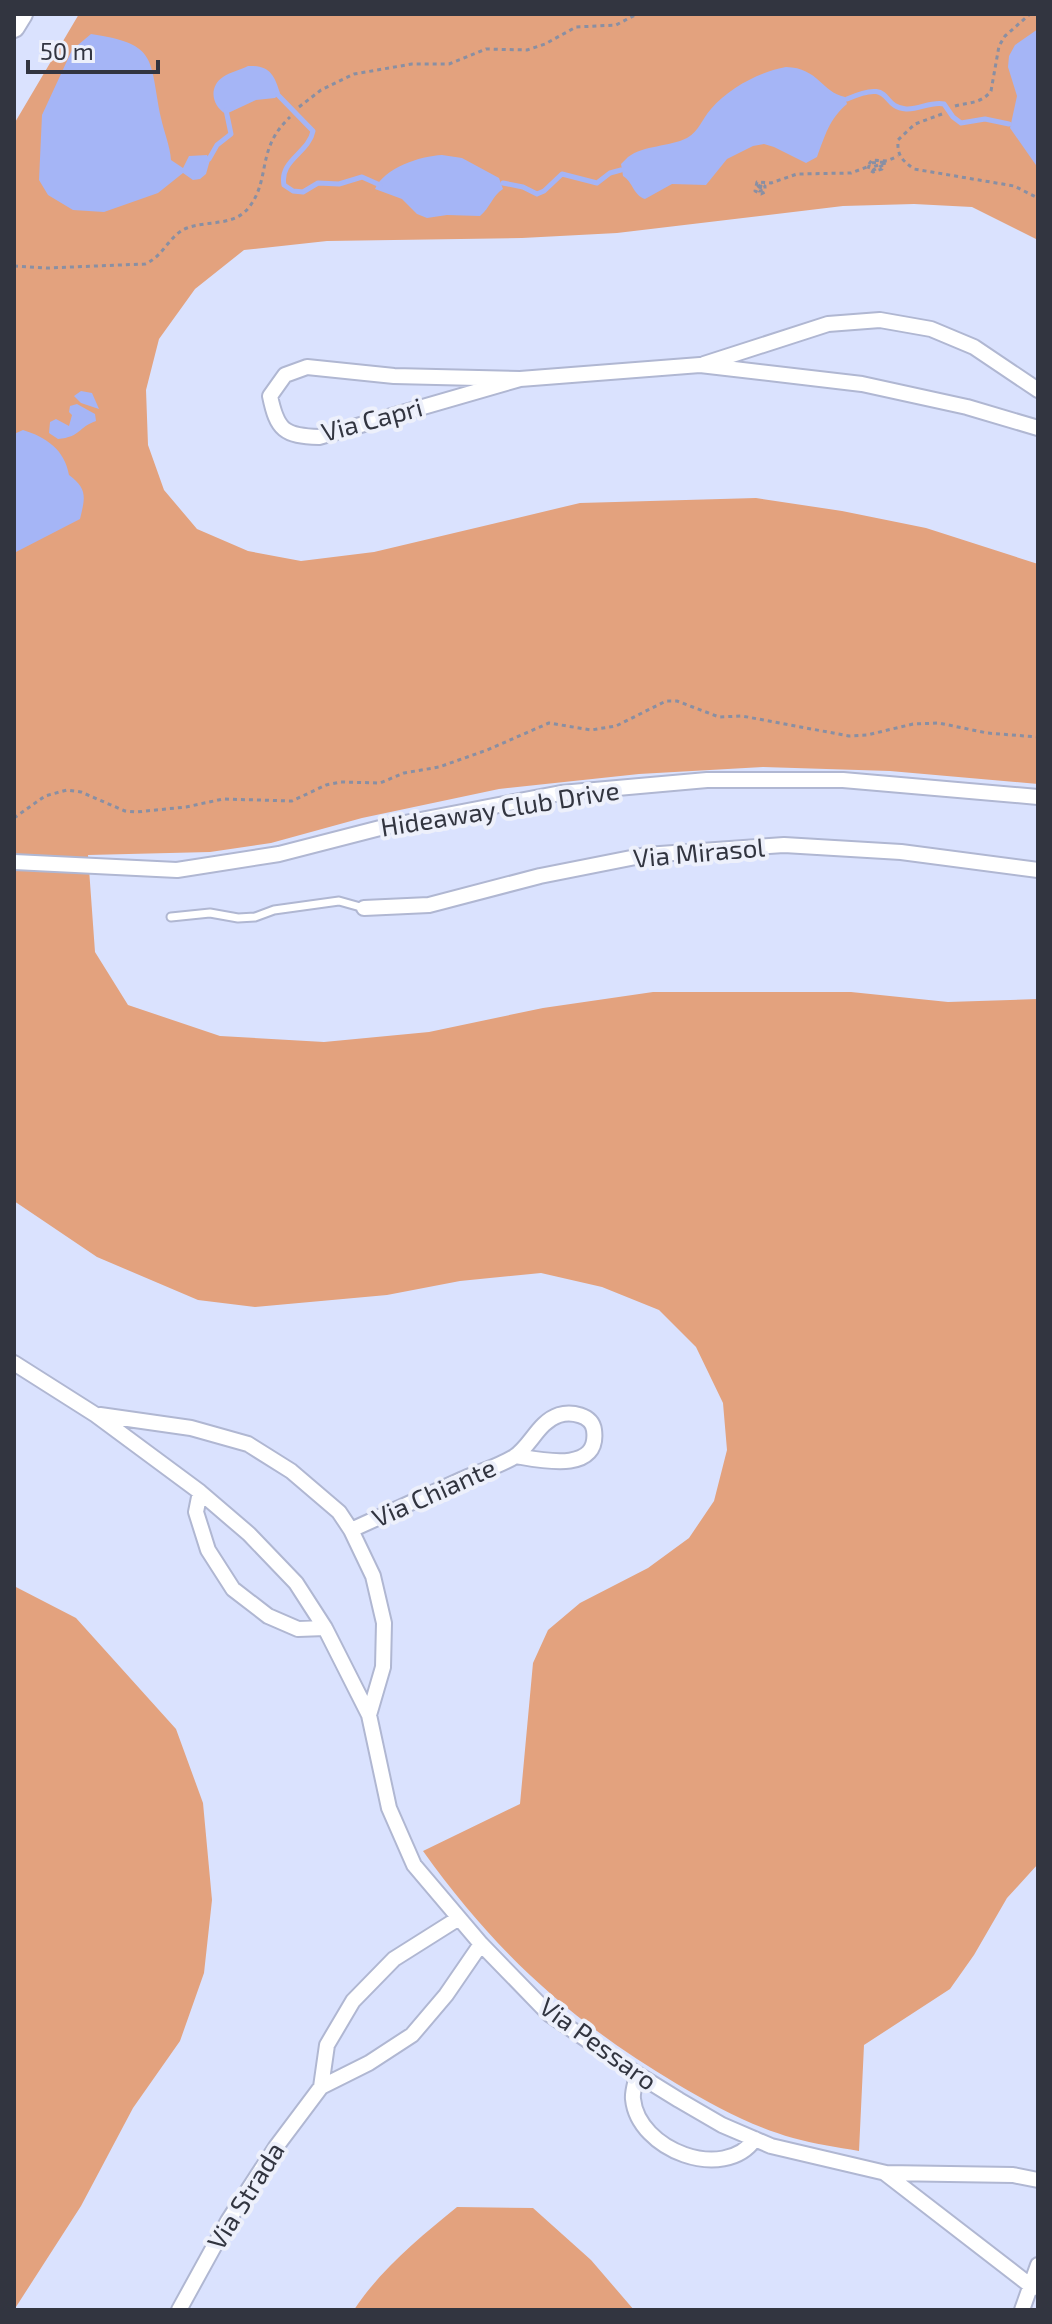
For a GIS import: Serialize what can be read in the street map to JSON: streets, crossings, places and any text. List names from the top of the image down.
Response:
{
  "streets": {
    "street": [
      "Via Capri",
      "Hideaway Club Drive",
      "Via Mirasol",
      "Via Chiante",
      "Via Pessaro",
      "Via Strada"
    ]
  },
  "crossings": [
    ["Via Chiante", "Via Pessaro"],
    ["Via Pessaro", "Via Strada"]
  ],
  "scale_bar": "50 m"
}
